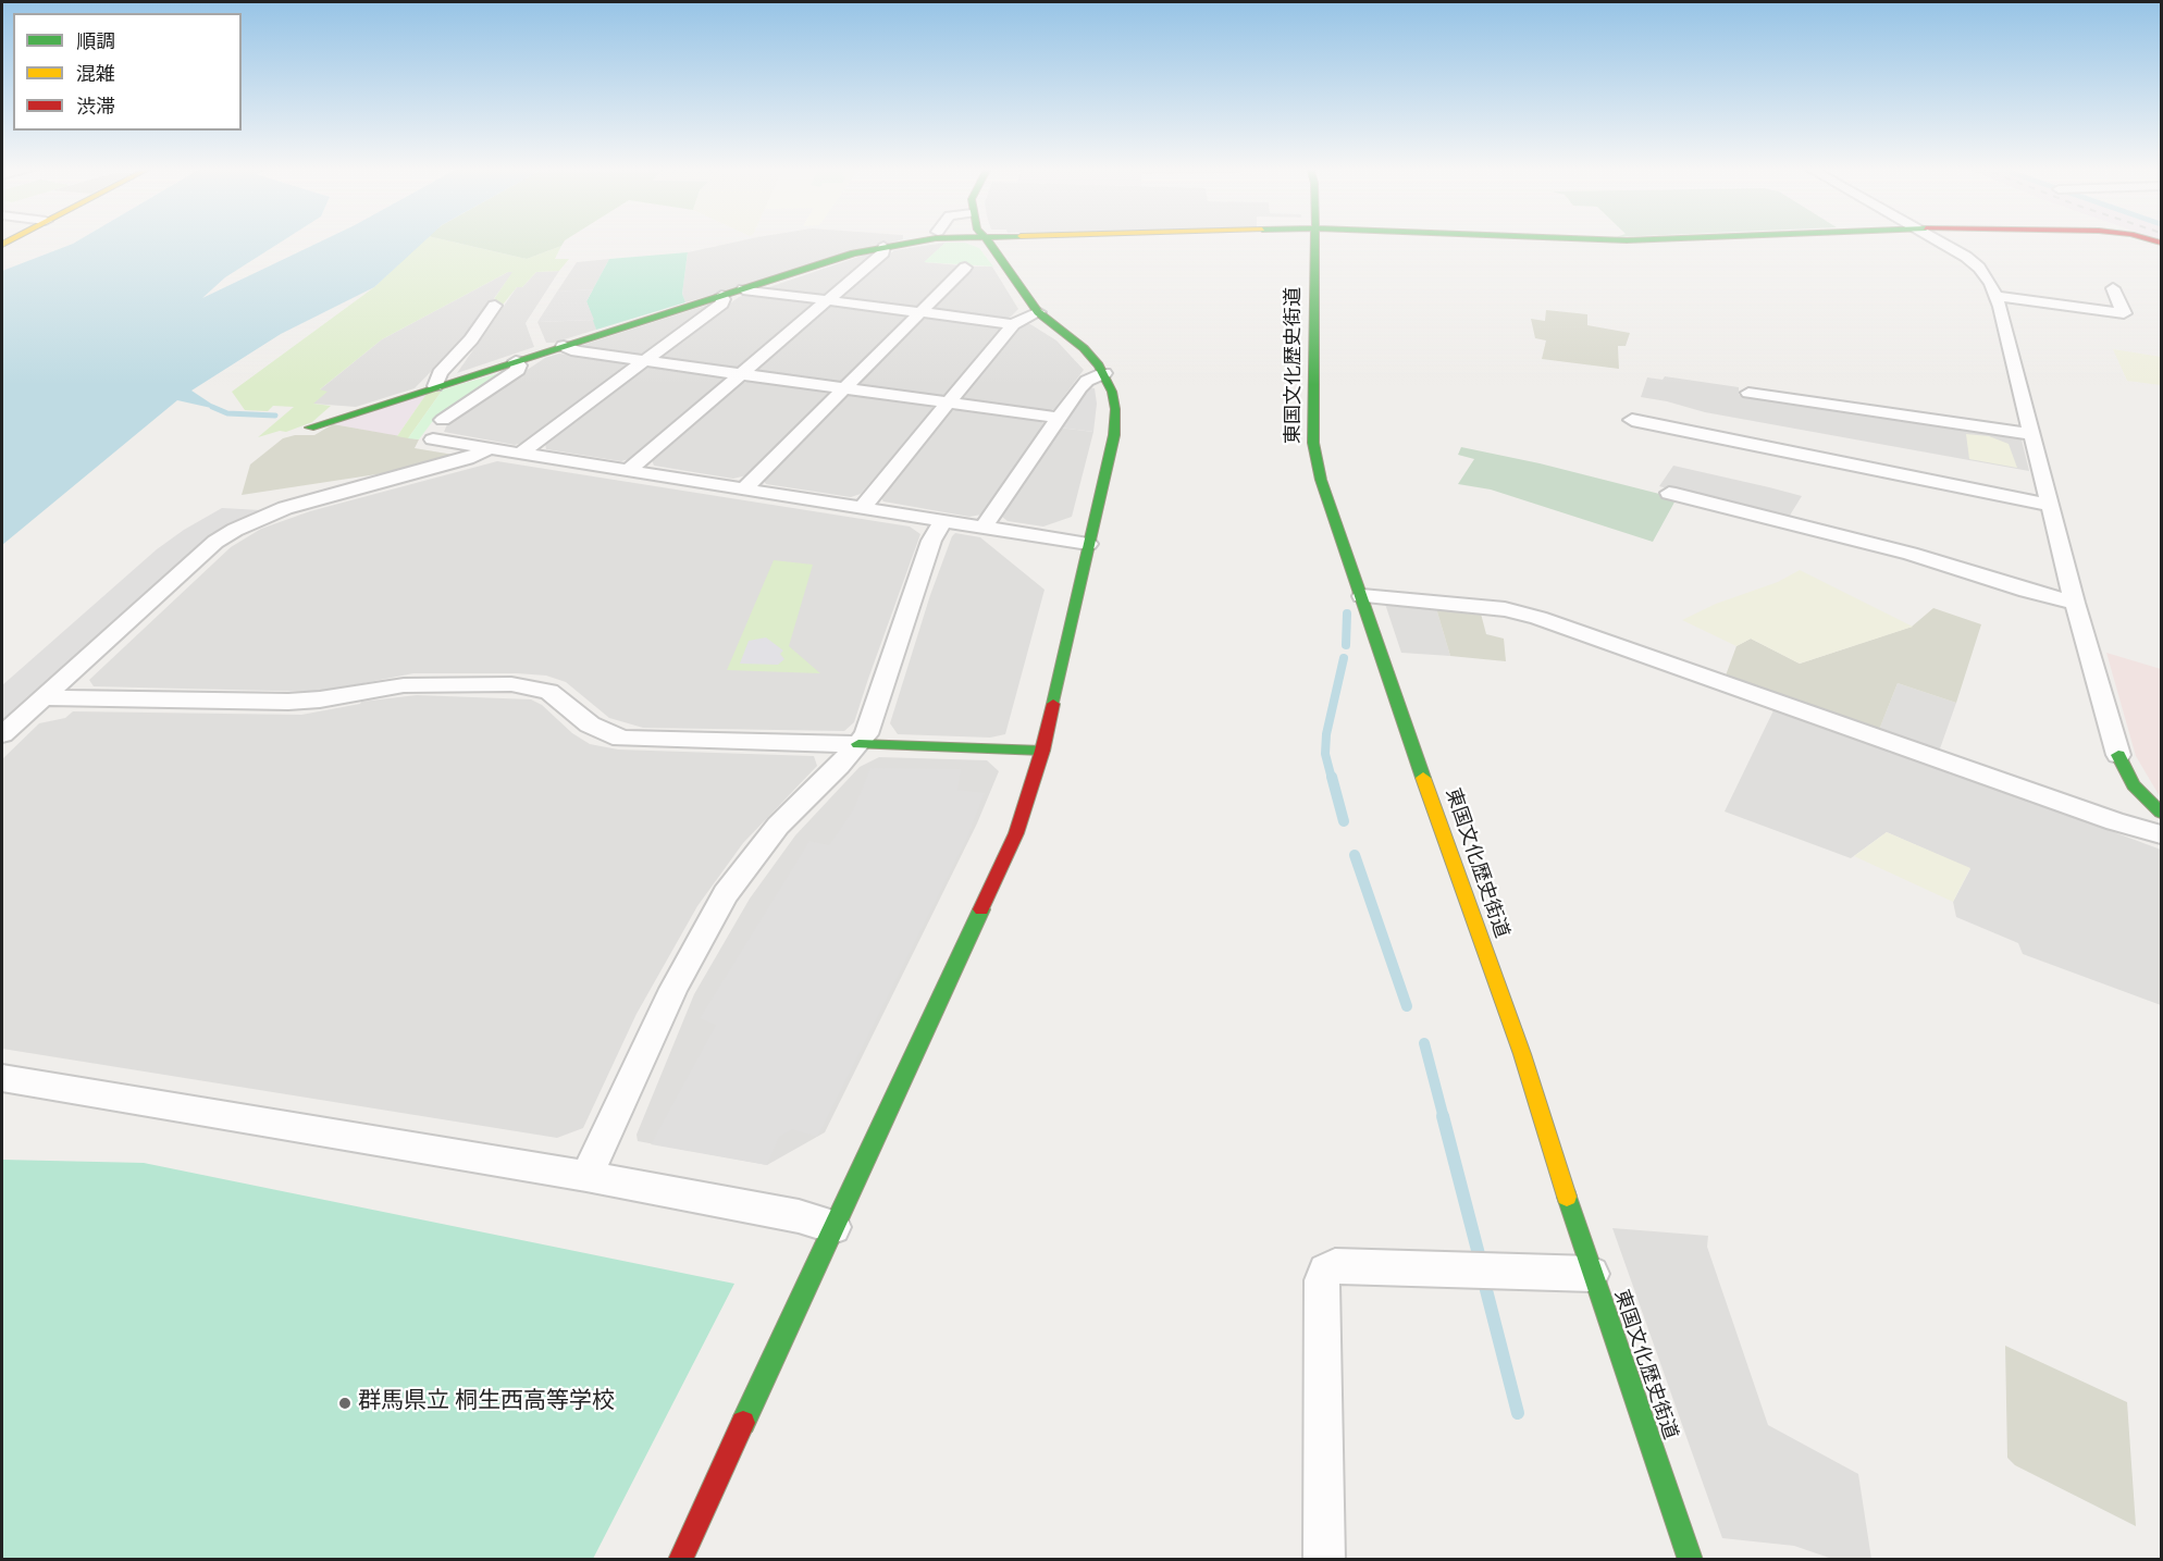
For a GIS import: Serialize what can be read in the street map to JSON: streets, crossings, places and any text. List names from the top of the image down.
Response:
{
  "streets": {
    "main road": ["東国文化歴史街道"]
  },
  "places": ["群馬県立 桐生西高等学校"],
  "legend": ["順調", "混雑", "渋滞"]
}
